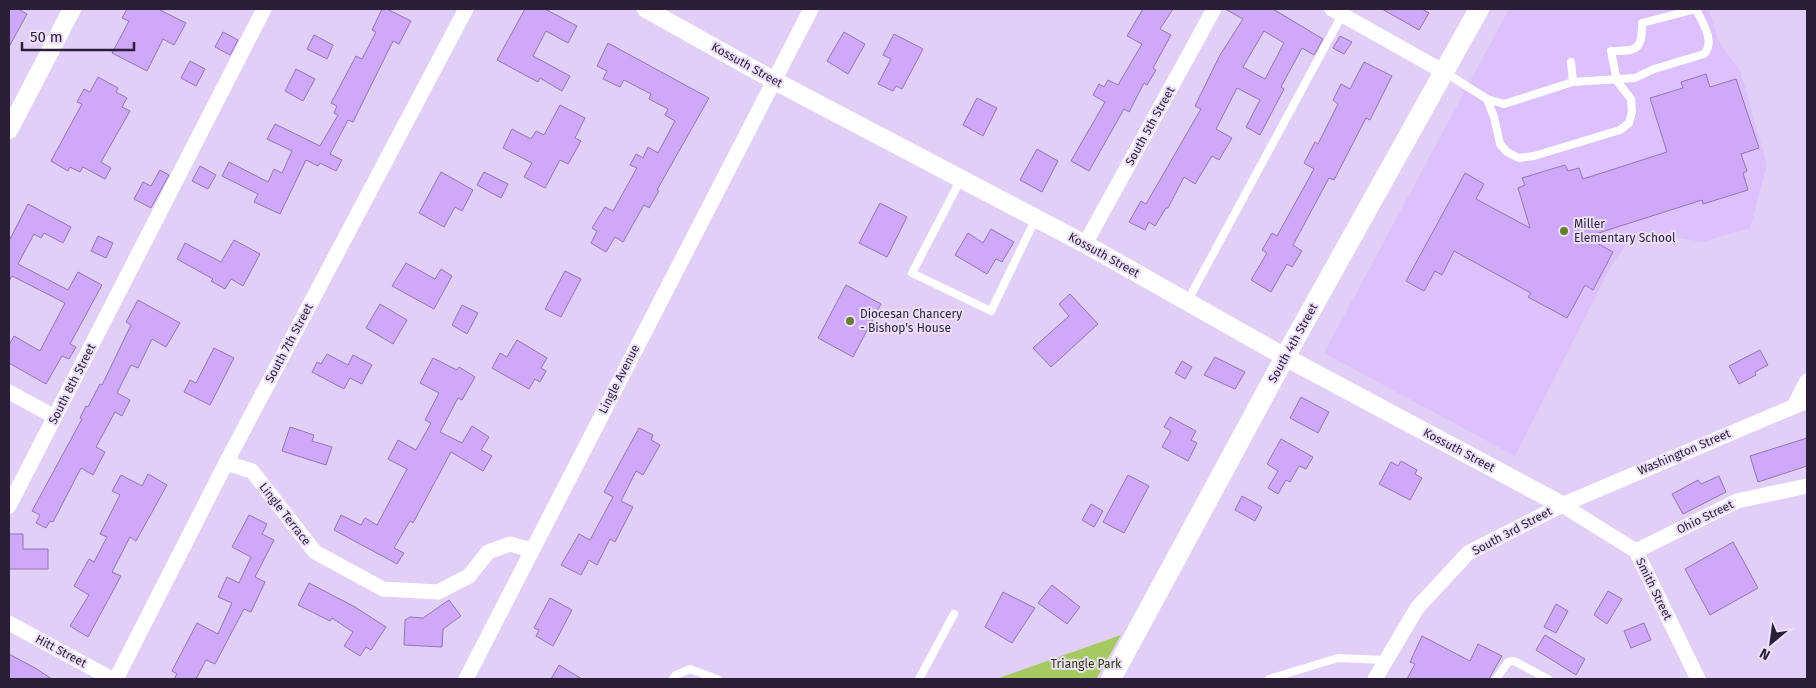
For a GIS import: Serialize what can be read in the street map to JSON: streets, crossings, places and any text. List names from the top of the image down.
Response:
{
  "streets": {
    "main road": ["South 4th Street"],
    "street": [
      "Kossuth Street",
      "South 5th Street",
      "South 7th Street",
      "Lingle Avenue",
      "South 8th Street",
      "Washington Street",
      "Lingle Terrace",
      "Ohio Street",
      "South 3rd Street",
      "Smith Street",
      "Hitt Street"
    ]
  },
  "crossings": [
    ["Kossuth Street", "South 5th Street"],
    ["Kossuth Street", "South 4th Street"],
    ["Kossuth Street", "Lingle Avenue"],
    ["Kossuth Street", "Washington Street"],
    ["Kossuth Street", "South 3rd Street"],
    ["Kossuth Street", "Smith Street"],
    ["South 7th Street", "Lingle Terrace"],
    ["Lingle Avenue", "Lingle Terrace"],
    ["Washington Street", "South 3rd Street"],
    ["Washington Street", "Smith Street"],
    ["Ohio Street", "Smith Street"],
    ["South 3rd Street", "Smith Street"]
  ],
  "parks": ["Triangle Park"],
  "places": ["Miller Elementary School", "Diocesan Chancery - Bishop's House"],
  "scale_bar": "50 m",
  "north": "bottom left"
}
